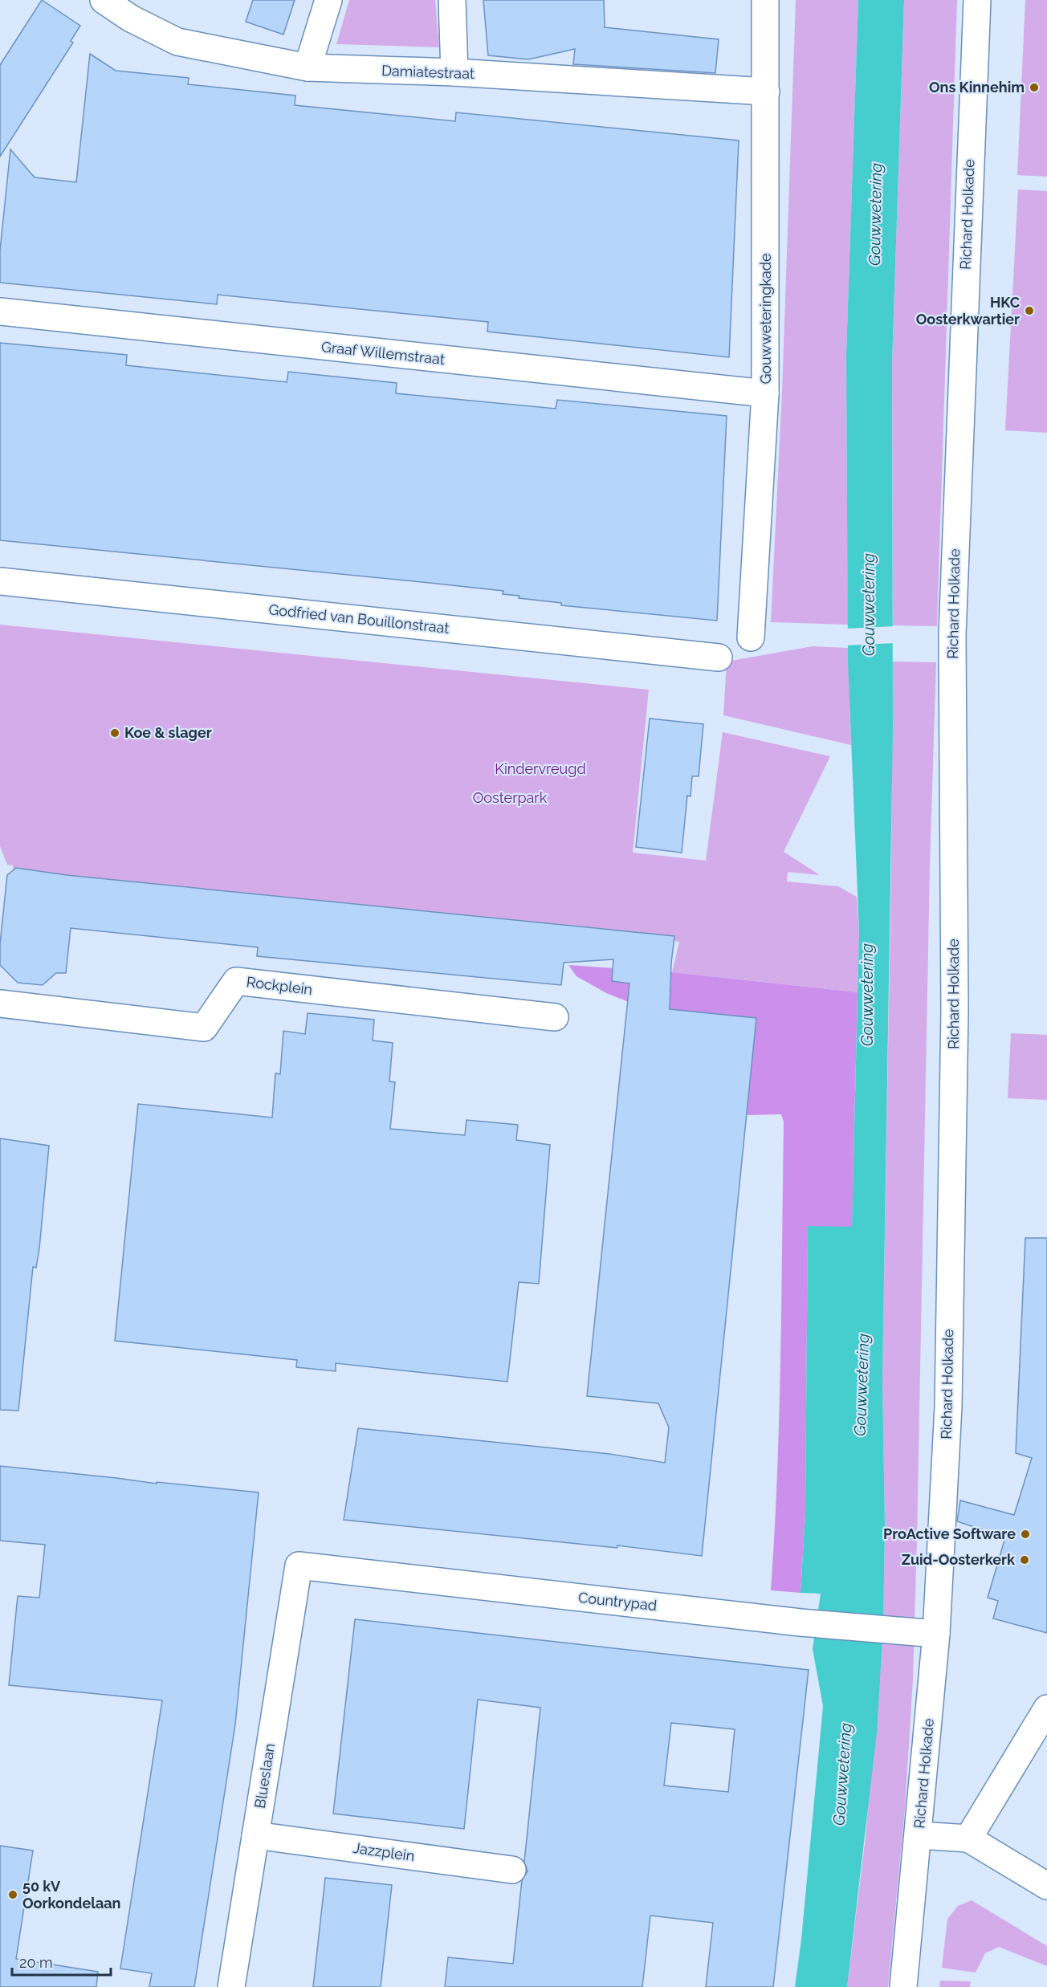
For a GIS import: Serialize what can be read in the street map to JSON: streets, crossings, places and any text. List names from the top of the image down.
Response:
{
  "streets": {
    "street": [
      "Damiatestraat",
      "Richard Holkade",
      "Gouwweteringkade",
      "Graaf Willemstraat",
      "Godfried van Bouillonstraat",
      "Rockplein",
      "Countrypad",
      "Blueslaan",
      "Jazzplein"
    ]
  },
  "crossings": [
    ["Damiatestraat", "Gouwweteringkade"],
    ["Richard Holkade", "Countrypad"],
    ["Gouwweteringkade", "Graaf Willemstraat"],
    ["Countrypad", "Blueslaan"],
    ["Blueslaan", "Jazzplein"]
  ],
  "water": ["Gouwwetering"],
  "parks": ["Kindervreugd", "Oosterpark"],
  "places": [
    "Ons Kinnehim",
    "HKC Oosterkwartier",
    "Koe & slager",
    "ProActive Software",
    "Zuid-Oosterkerk",
    "50 kV Oorkondelaan"
  ],
  "scale_bar": "20 m"
}
